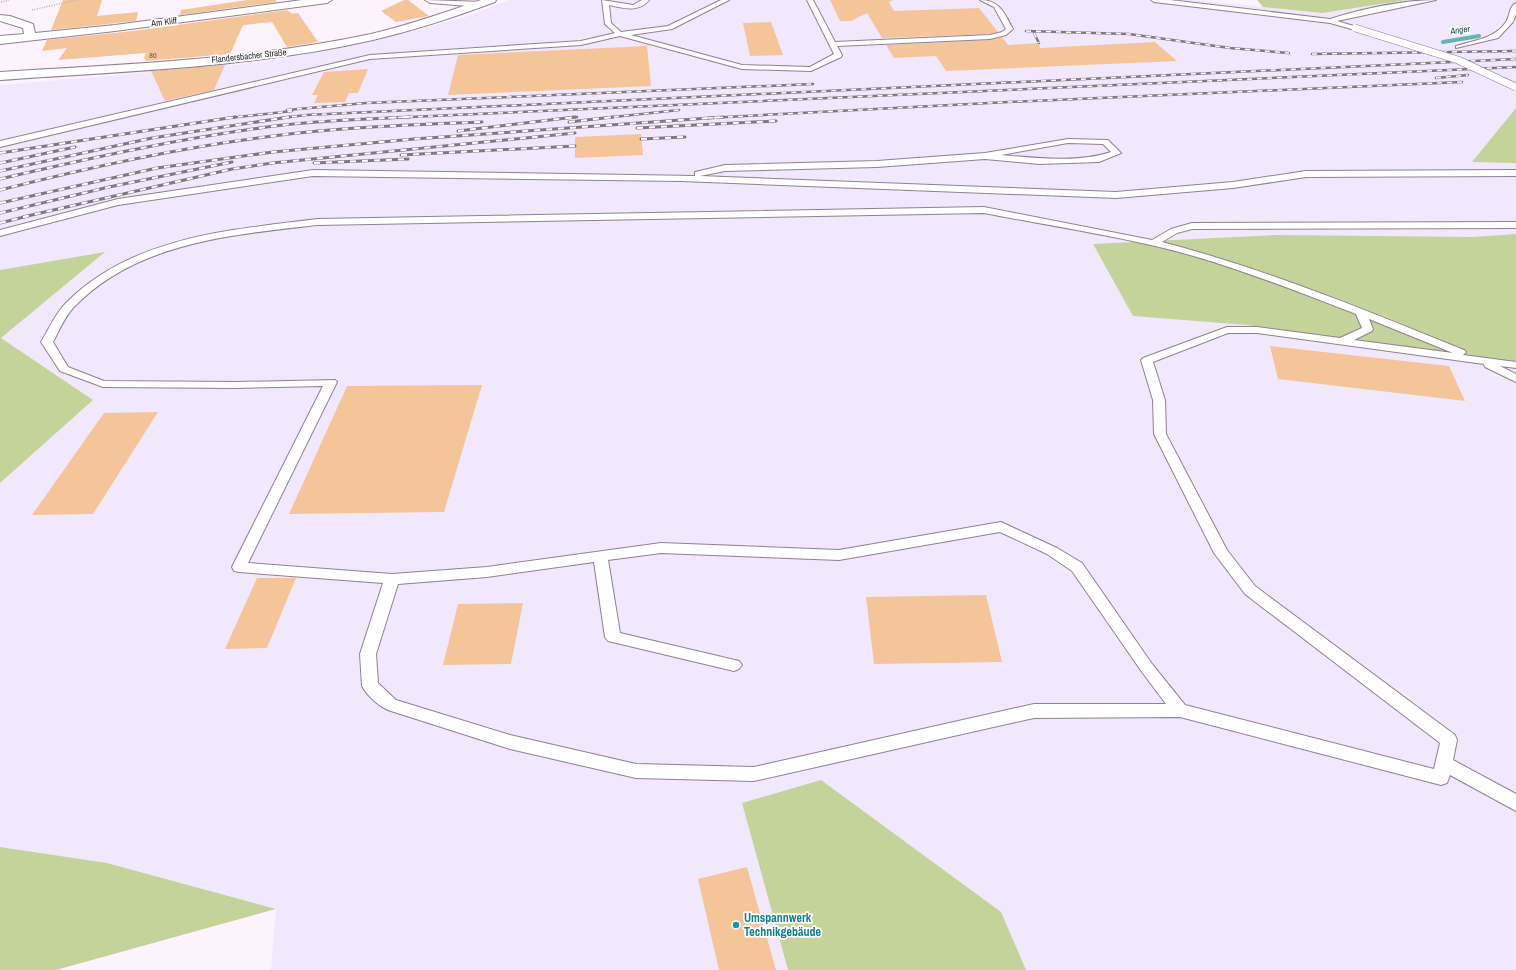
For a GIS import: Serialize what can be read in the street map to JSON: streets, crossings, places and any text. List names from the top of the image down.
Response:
{
  "streets": {
    "street": ["Am Kliff", "Flandersbacher Straße"]
  },
  "water": ["Anger"],
  "places": ["Umspannwerk Technikgebäude"],
  "house_numbers": ["80"]
}
